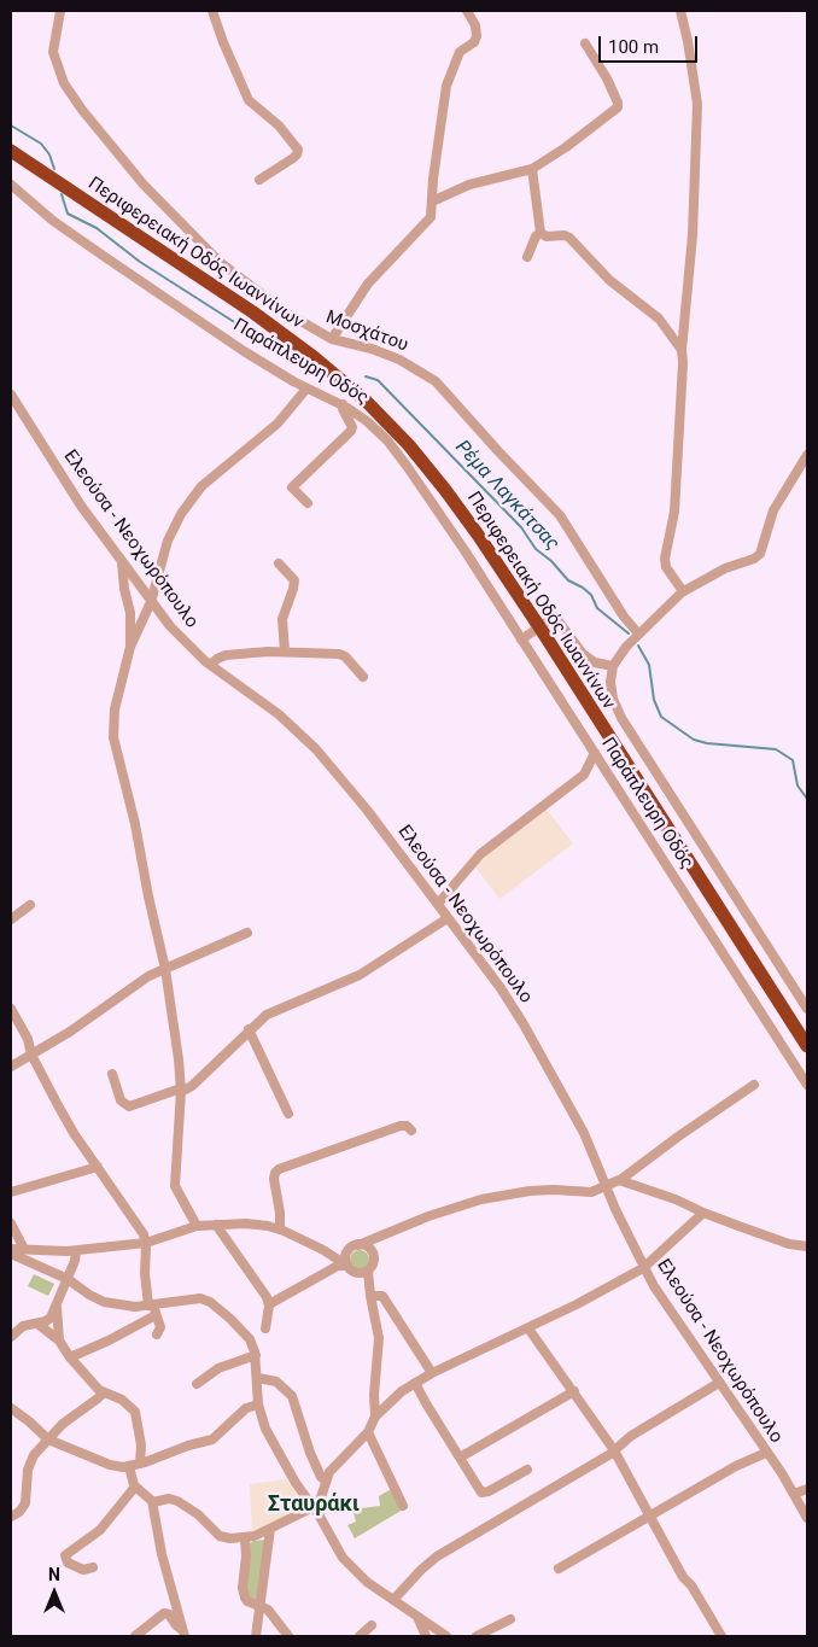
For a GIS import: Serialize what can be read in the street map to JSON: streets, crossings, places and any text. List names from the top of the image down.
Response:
{
  "streets": {
    "highway": ["Περιφερειακή Οδός Ιωαννίνων"],
    "street": ["Μοσχάτου", "Παράπλευρη Οδός", "Ελεούσα - Νεοχωρόπουλο"]
  },
  "districts": ["Σταυράκι"],
  "water": ["Ρέμα Λαγκάτσας"],
  "scale_bar": "100 m",
  "north": "top"
}
